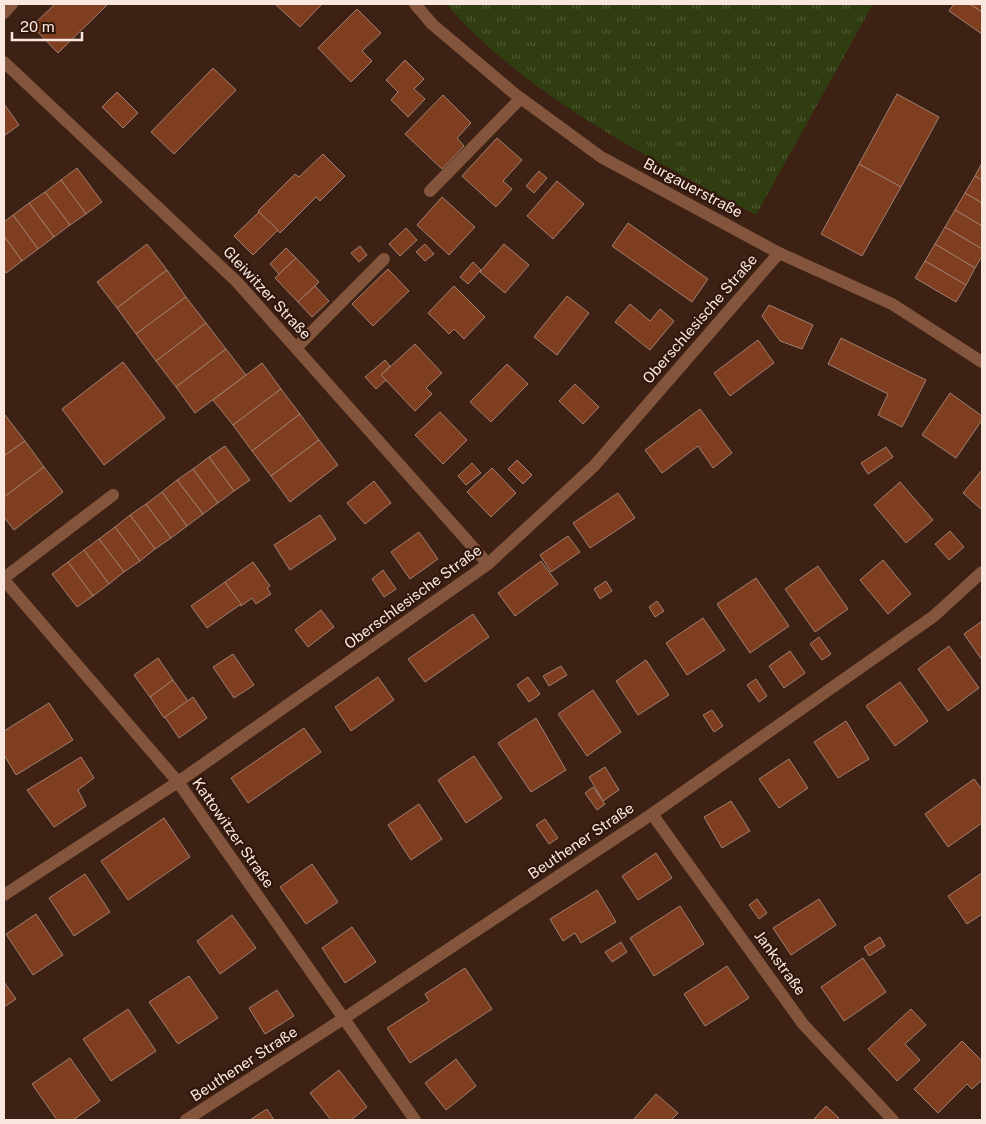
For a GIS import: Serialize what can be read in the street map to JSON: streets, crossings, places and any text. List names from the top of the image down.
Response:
{
  "streets": {
    "street": [
      "Burgauerstraße",
      "Gleiwitzer Straße",
      "Oberschlesische Straße",
      "Kattowitzer Straße",
      "Beuthener Straße",
      "Jankstraße"
    ]
  },
  "crossings": [
    ["Burgauerstraße", "Oberschlesische Straße"],
    ["Gleiwitzer Straße", "Oberschlesische Straße"],
    ["Oberschlesische Straße", "Kattowitzer Straße"],
    ["Kattowitzer Straße", "Beuthener Straße"],
    ["Beuthener Straße", "Jankstraße"]
  ],
  "scale_bar": "20 m"
}
